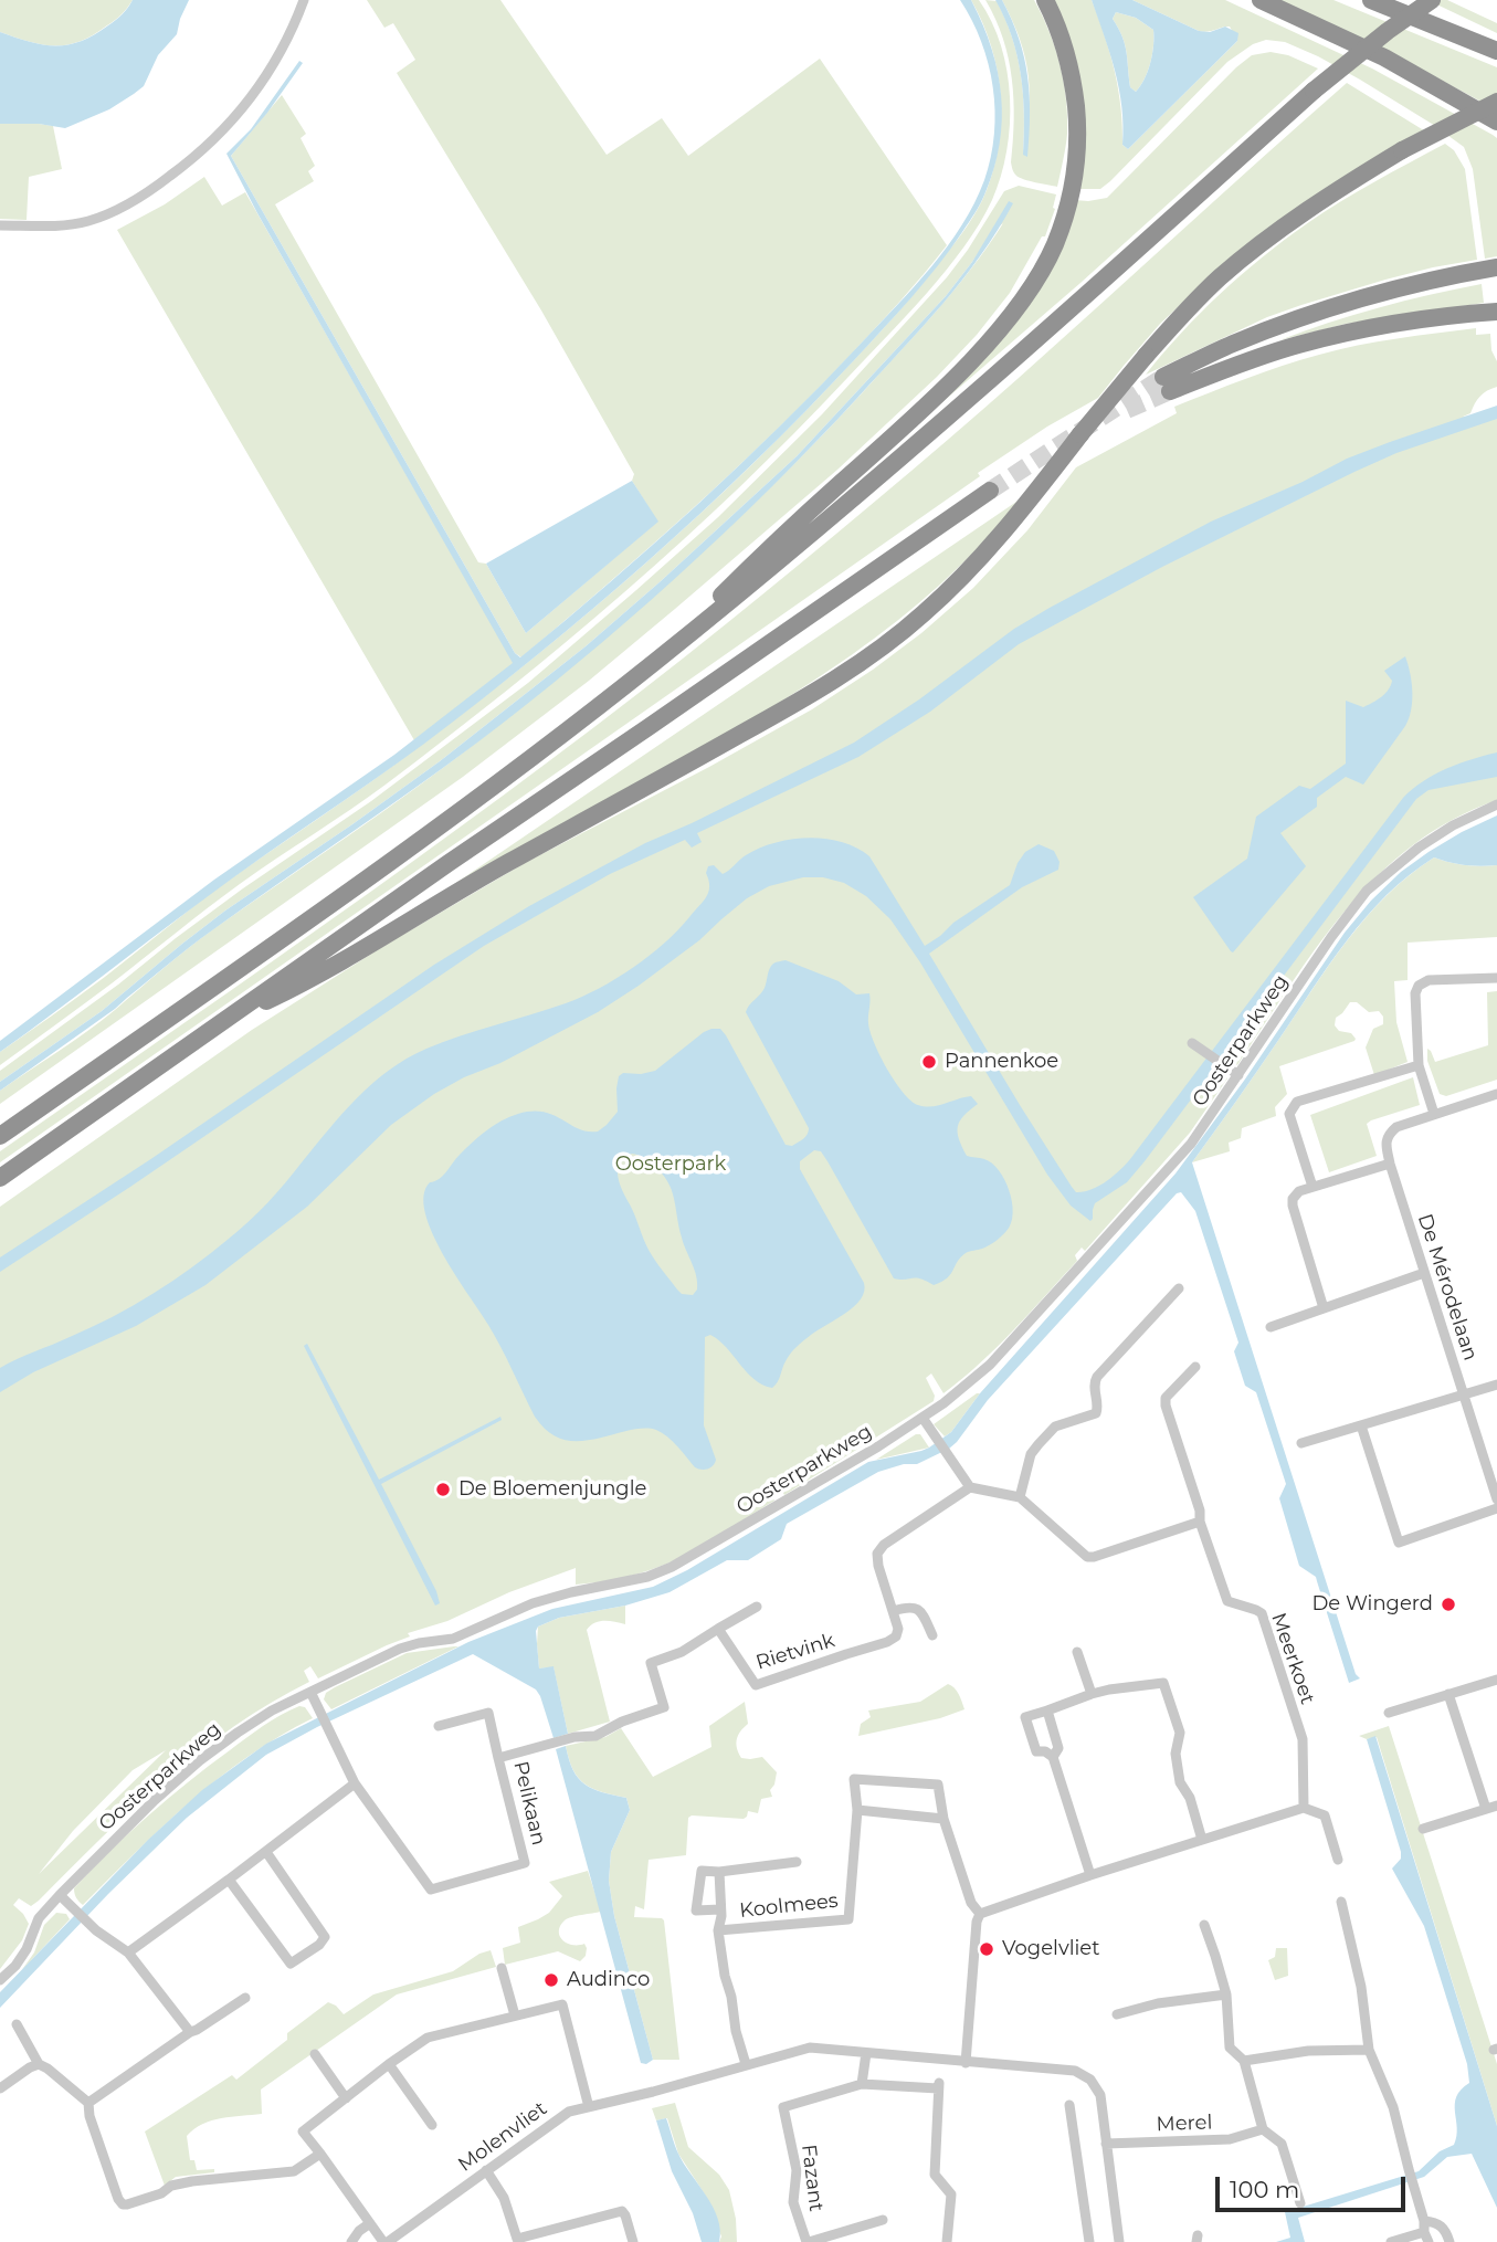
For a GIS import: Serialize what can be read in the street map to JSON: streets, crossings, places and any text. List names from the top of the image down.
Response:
{
  "streets": {
    "street": [
      "Oosterparkweg",
      "De Mérodelaan",
      "Rietvink",
      "Meerkoet",
      "Pelikaan",
      "Koolmees",
      "Merel",
      "Molenvliet",
      "Fazant"
    ]
  },
  "crossings": [
    ["Oosterparkweg", "Pelikaan"],
    ["Rietvink", "Pelikaan"],
    ["Koolmees", "Molenvliet"]
  ],
  "parks": ["Oosterpark"],
  "places": [
    "Pannenkoe",
    "De Bloemenjungle",
    "De Wingerd",
    "Vogelvliet",
    "Audinco"
  ],
  "scale_bar": "100 m"
}
